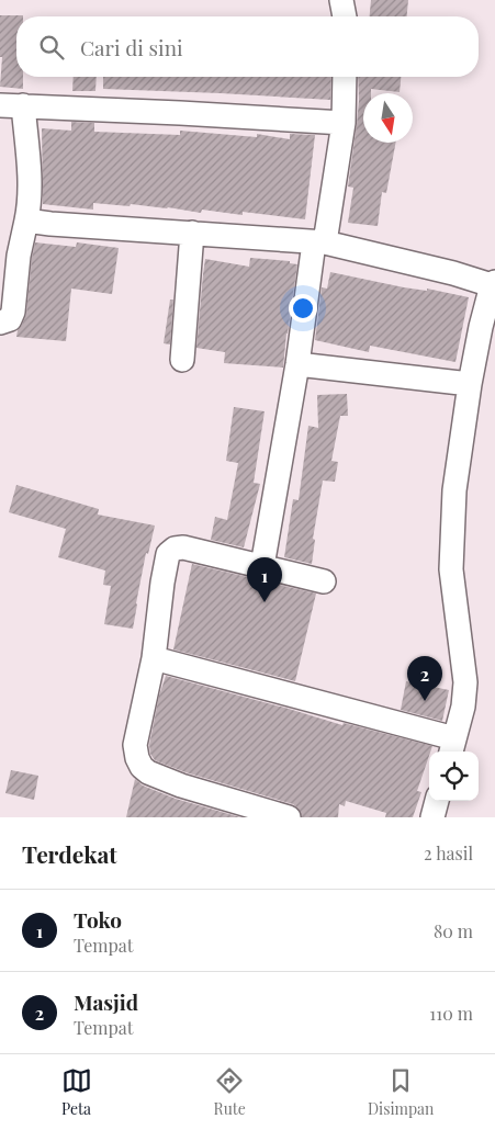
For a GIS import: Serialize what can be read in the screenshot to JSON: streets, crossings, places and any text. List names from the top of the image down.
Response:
{
  "north": "bottom",
  "page": {
    "search": "Cari di sini",
    "pins": ["1", "2"],
    "heading": ["Terdekat", "2 hasil"],
    "list": [
      {
        "mark": "1",
        "name": "Toko",
        "note": "Tempat",
        "value": "80 m"
      },
      {
        "mark": "2",
        "name": "Masjid",
        "note": "Tempat",
        "value": "110 m"
      }
    ],
    "nav": ["Peta", "Rute", "Disimpan"]
  }
}
